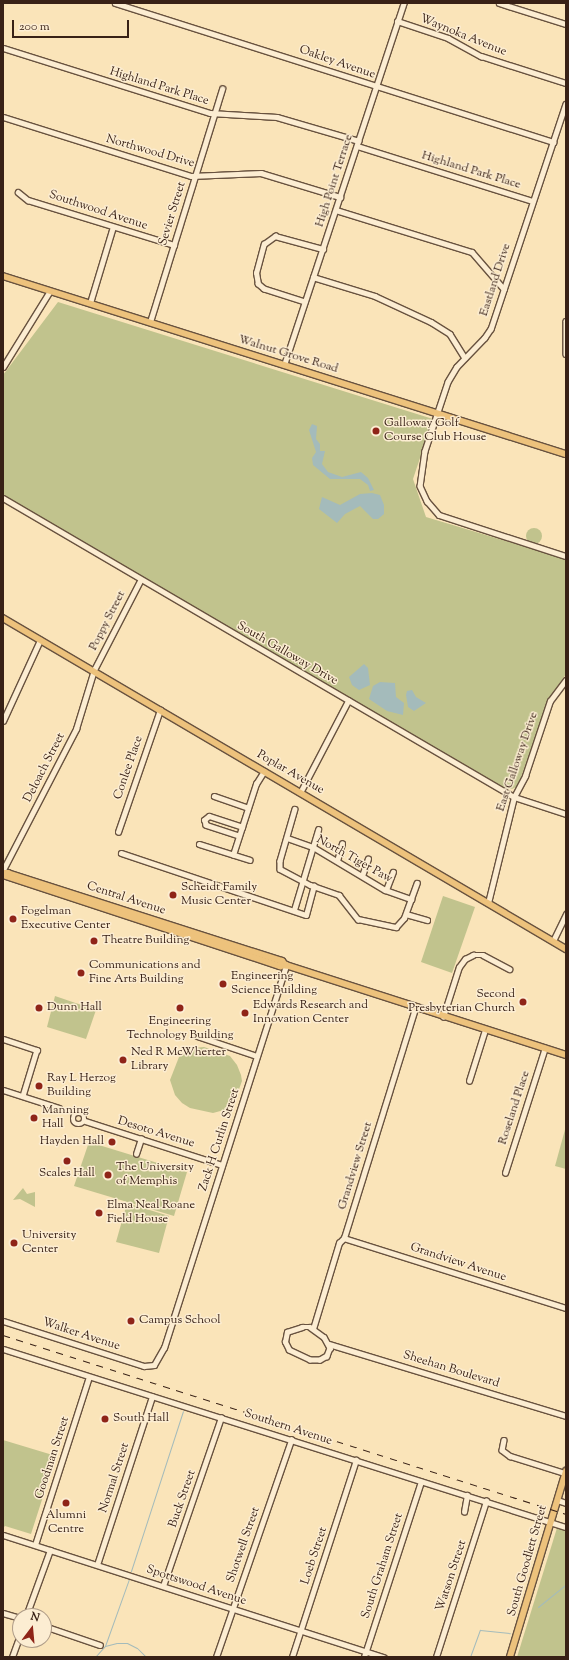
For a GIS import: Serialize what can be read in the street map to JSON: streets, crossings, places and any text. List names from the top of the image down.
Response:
{
  "streets": {
    "main road": [
      "Walnut Grove Road",
      "Poplar Avenue",
      "Central Avenue",
      "South Goodlett Street"
    ],
    "street": [
      "Waynoka Avenue",
      "Oakley Avenue",
      "Highland Park Place",
      "Northwood Drive",
      "High Point Terrace",
      "Southwood Avenue",
      "Sevier Street",
      "Eastland Drive",
      "Poppy Street",
      "South Galloway Drive",
      "East Galloway Drive",
      "Deloach Street",
      "Conlee Place",
      "North Tiger Paw",
      "Roseland Place",
      "Desoto Avenue",
      "Zack H Curlin Street",
      "Grandview Street",
      "Grandview Avenue",
      "Walker Avenue",
      "Sheehan Boulevard",
      "Southern Avenue",
      "Goodman Street",
      "Normal Street",
      "Buck Street",
      "Shotwell Street",
      "Loeb Street",
      "South Graham Street",
      "Watson Street",
      "Spottswood Avenue"
    ]
  },
  "crossings": [
    ["Waynoka Avenue", "High Point Terrace"],
    ["Oakley Avenue", "High Point Terrace"],
    ["Oakley Avenue", "Eastland Drive"],
    ["Highland Park Place", "High Point Terrace"],
    ["Highland Park Place", "Sevier Street"],
    ["Highland Park Place", "Eastland Drive"],
    ["Northwood Drive", "High Point Terrace"],
    ["Northwood Drive", "Sevier Street"],
    ["High Point Terrace", "Walnut Grove Road"],
    ["Southwood Avenue", "Sevier Street"],
    ["Sevier Street", "Walnut Grove Road"],
    ["Eastland Drive", "Walnut Grove Road"],
    ["Poppy Street", "South Galloway Drive"],
    ["Poppy Street", "Deloach Street"],
    ["Poppy Street", "Poplar Avenue"],
    ["South Galloway Drive", "East Galloway Drive"],
    ["East Galloway Drive", "Poplar Avenue"],
    ["Deloach Street", "Poplar Avenue"],
    ["Deloach Street", "Central Avenue"],
    ["Conlee Place", "Poplar Avenue"],
    ["Central Avenue", "Roseland Place"],
    ["Central Avenue", "Zack H Curlin Street"],
    ["Central Avenue", "Grandview Street"],
    ["Desoto Avenue", "Zack H Curlin Street"],
    ["Zack H Curlin Street", "Walker Avenue"],
    ["Grandview Street", "Grandview Avenue"],
    ["Grandview Street", "Sheehan Boulevard"],
    ["Southern Avenue", "Goodman Street"],
    ["Southern Avenue", "Normal Street"],
    ["Southern Avenue", "Buck Street"],
    ["Southern Avenue", "Shotwell Street"],
    ["Southern Avenue", "Loeb Street"],
    ["Southern Avenue", "South Goodlett Street"],
    ["Southern Avenue", "South Graham Street"],
    ["Southern Avenue", "Watson Street"],
    ["Goodman Street", "Spottswood Avenue"],
    ["Normal Street", "Spottswood Avenue"],
    ["Buck Street", "Spottswood Avenue"],
    ["Shotwell Street", "Spottswood Avenue"],
    ["Loeb Street", "Spottswood Avenue"],
    ["South Graham Street", "Spottswood Avenue"]
  ],
  "places": [
    "Galloway Golf Course Club House",
    "Scheidt Family Music Center",
    "Fogelman Executive Center",
    "Theatre Building",
    "Communications and Fine Arts Building",
    "Engineering Science Building",
    "Second Presbyterian Church",
    "Dunn Hall",
    "Engineering Technology Building",
    "Edwards Research and Innovation Center",
    "Ned R McWherter Library",
    "Ray L Herzog Building",
    "Manning Hall",
    "Hayden Hall",
    "Scales Hall",
    "The University of Memphis",
    "Elma Neal Roane Field House",
    "University Center",
    "Campus School",
    "South Hall",
    "Alumni Centre"
  ],
  "scale_bar": "200 m",
  "north": "top"
}
